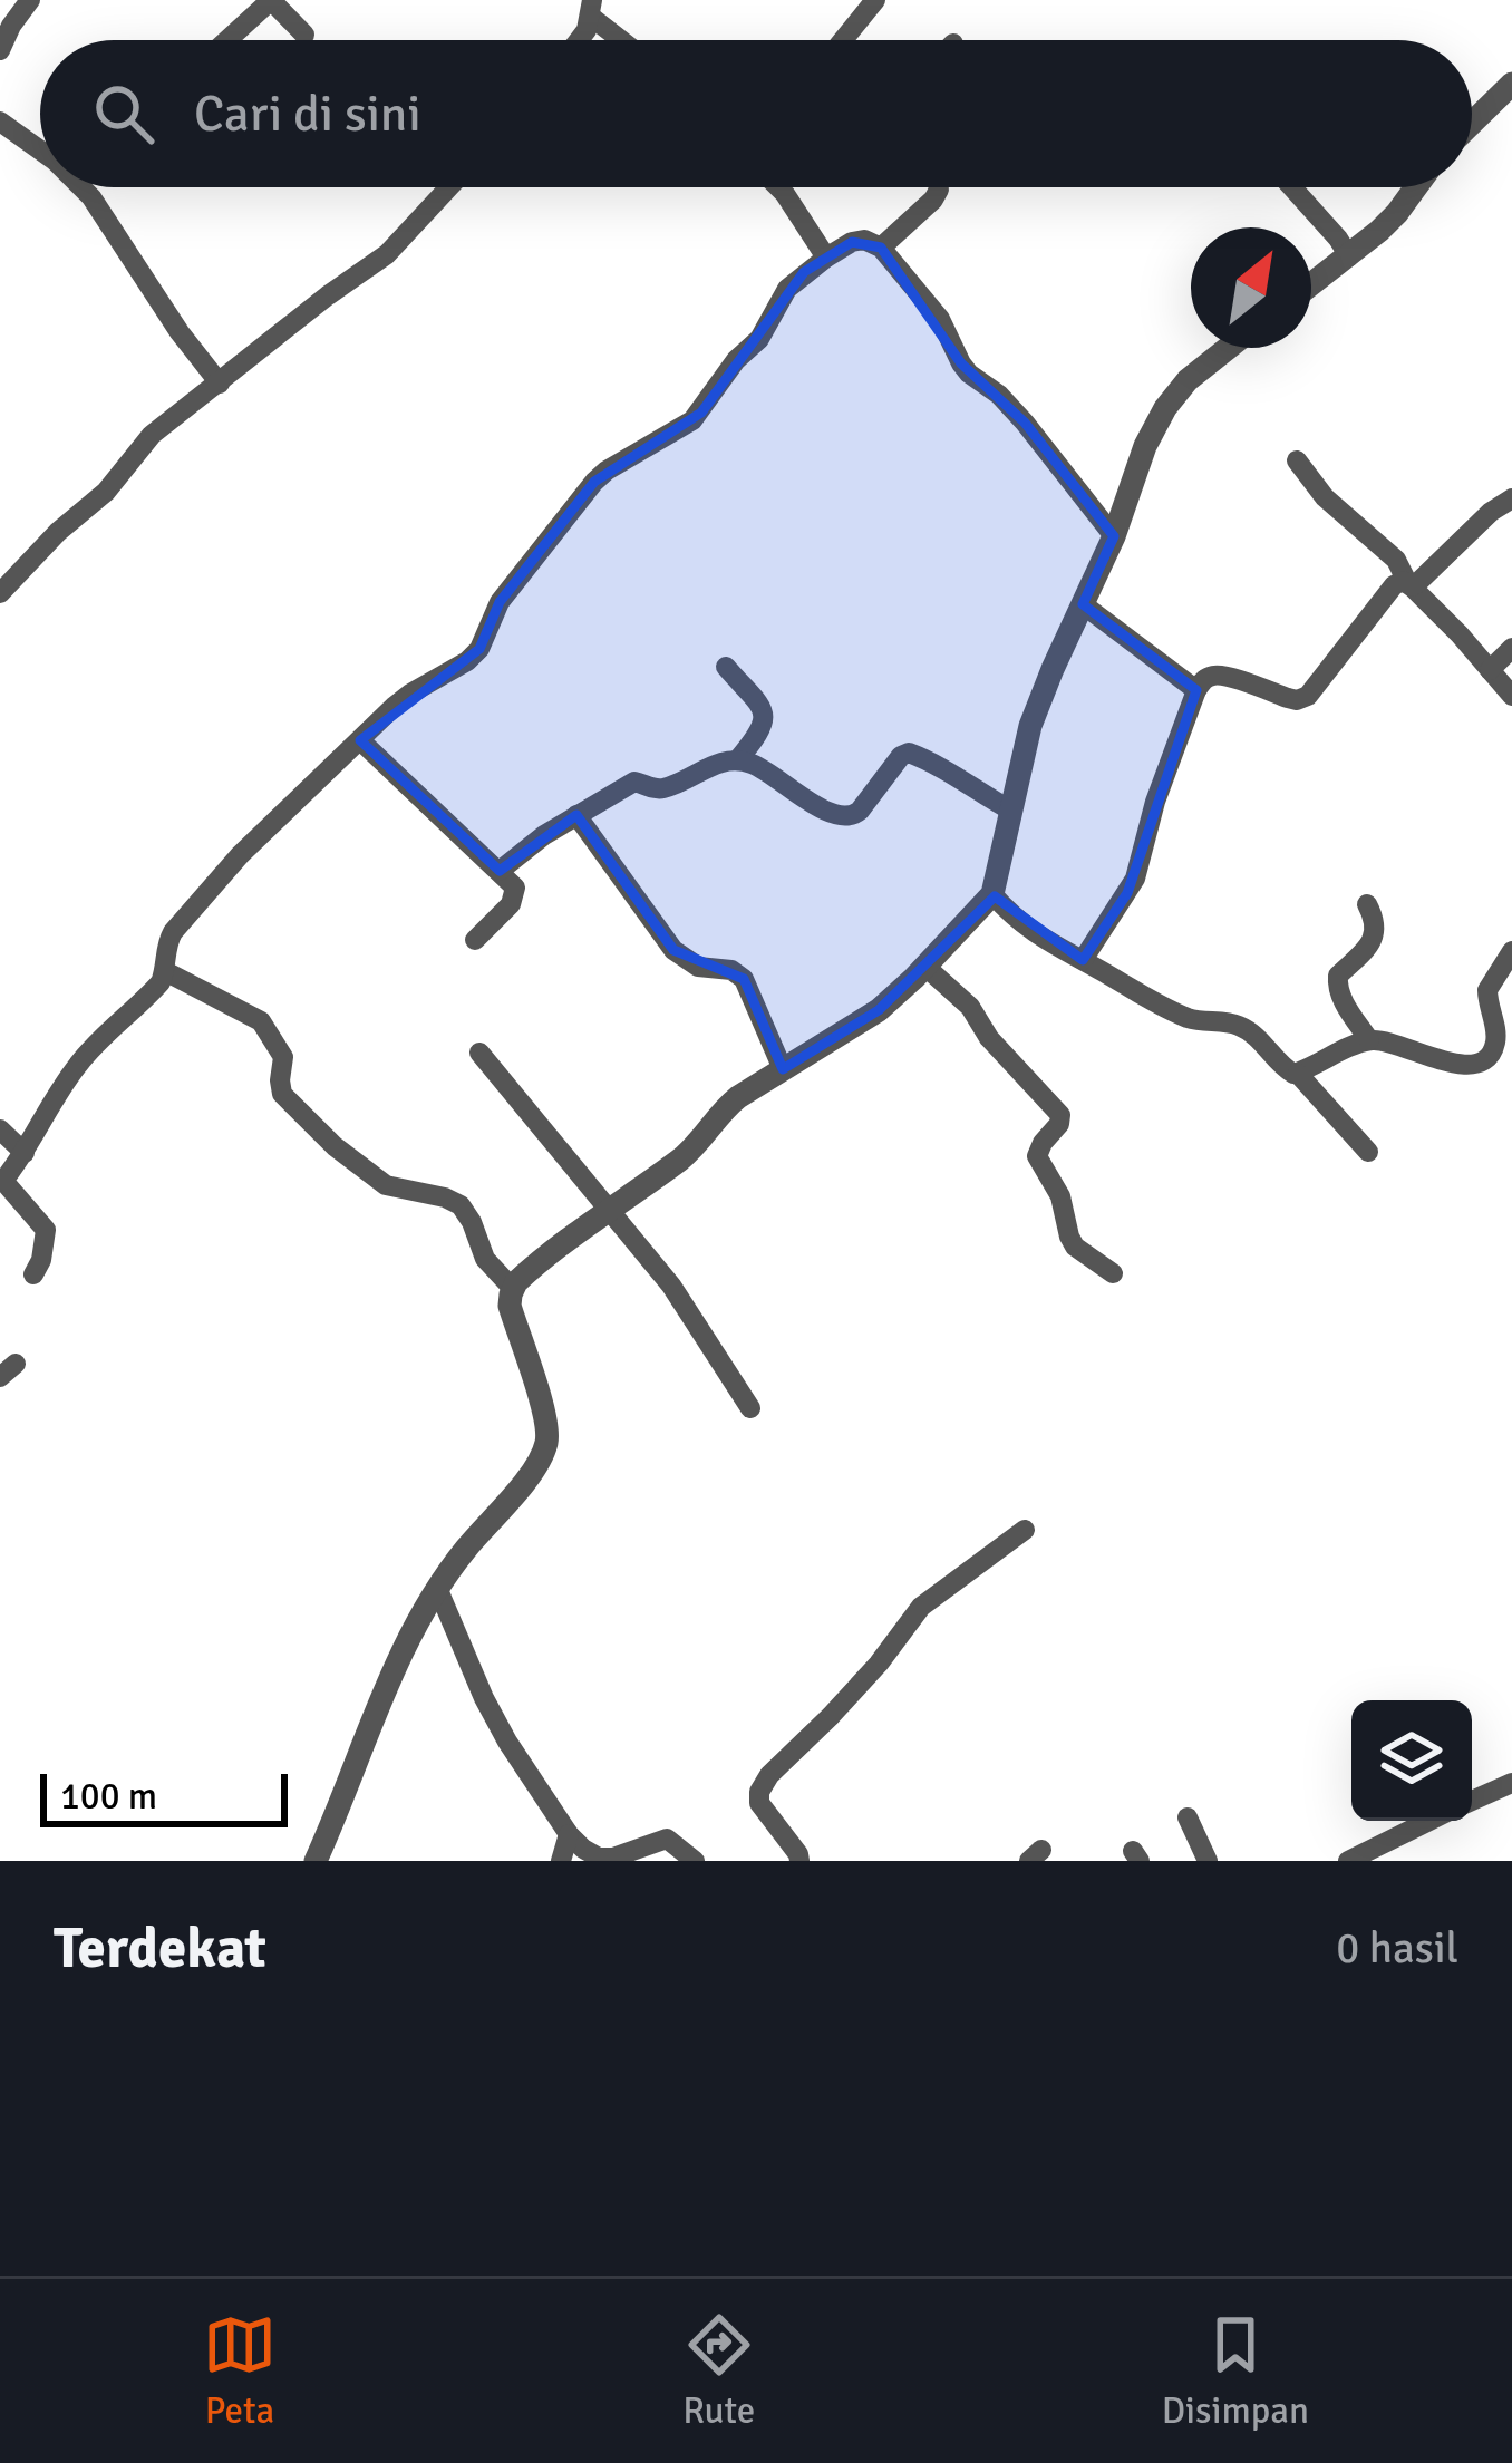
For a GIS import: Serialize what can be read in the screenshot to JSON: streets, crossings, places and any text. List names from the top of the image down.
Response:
{
  "scale_bar": "100 m",
  "north": "top right",
  "page": {
    "search": "Cari di sini",
    "scale": "100 m",
    "heading": ["Terdekat", "0 hasil"],
    "nav": ["Peta", "Rute", "Disimpan"]
  }
}
